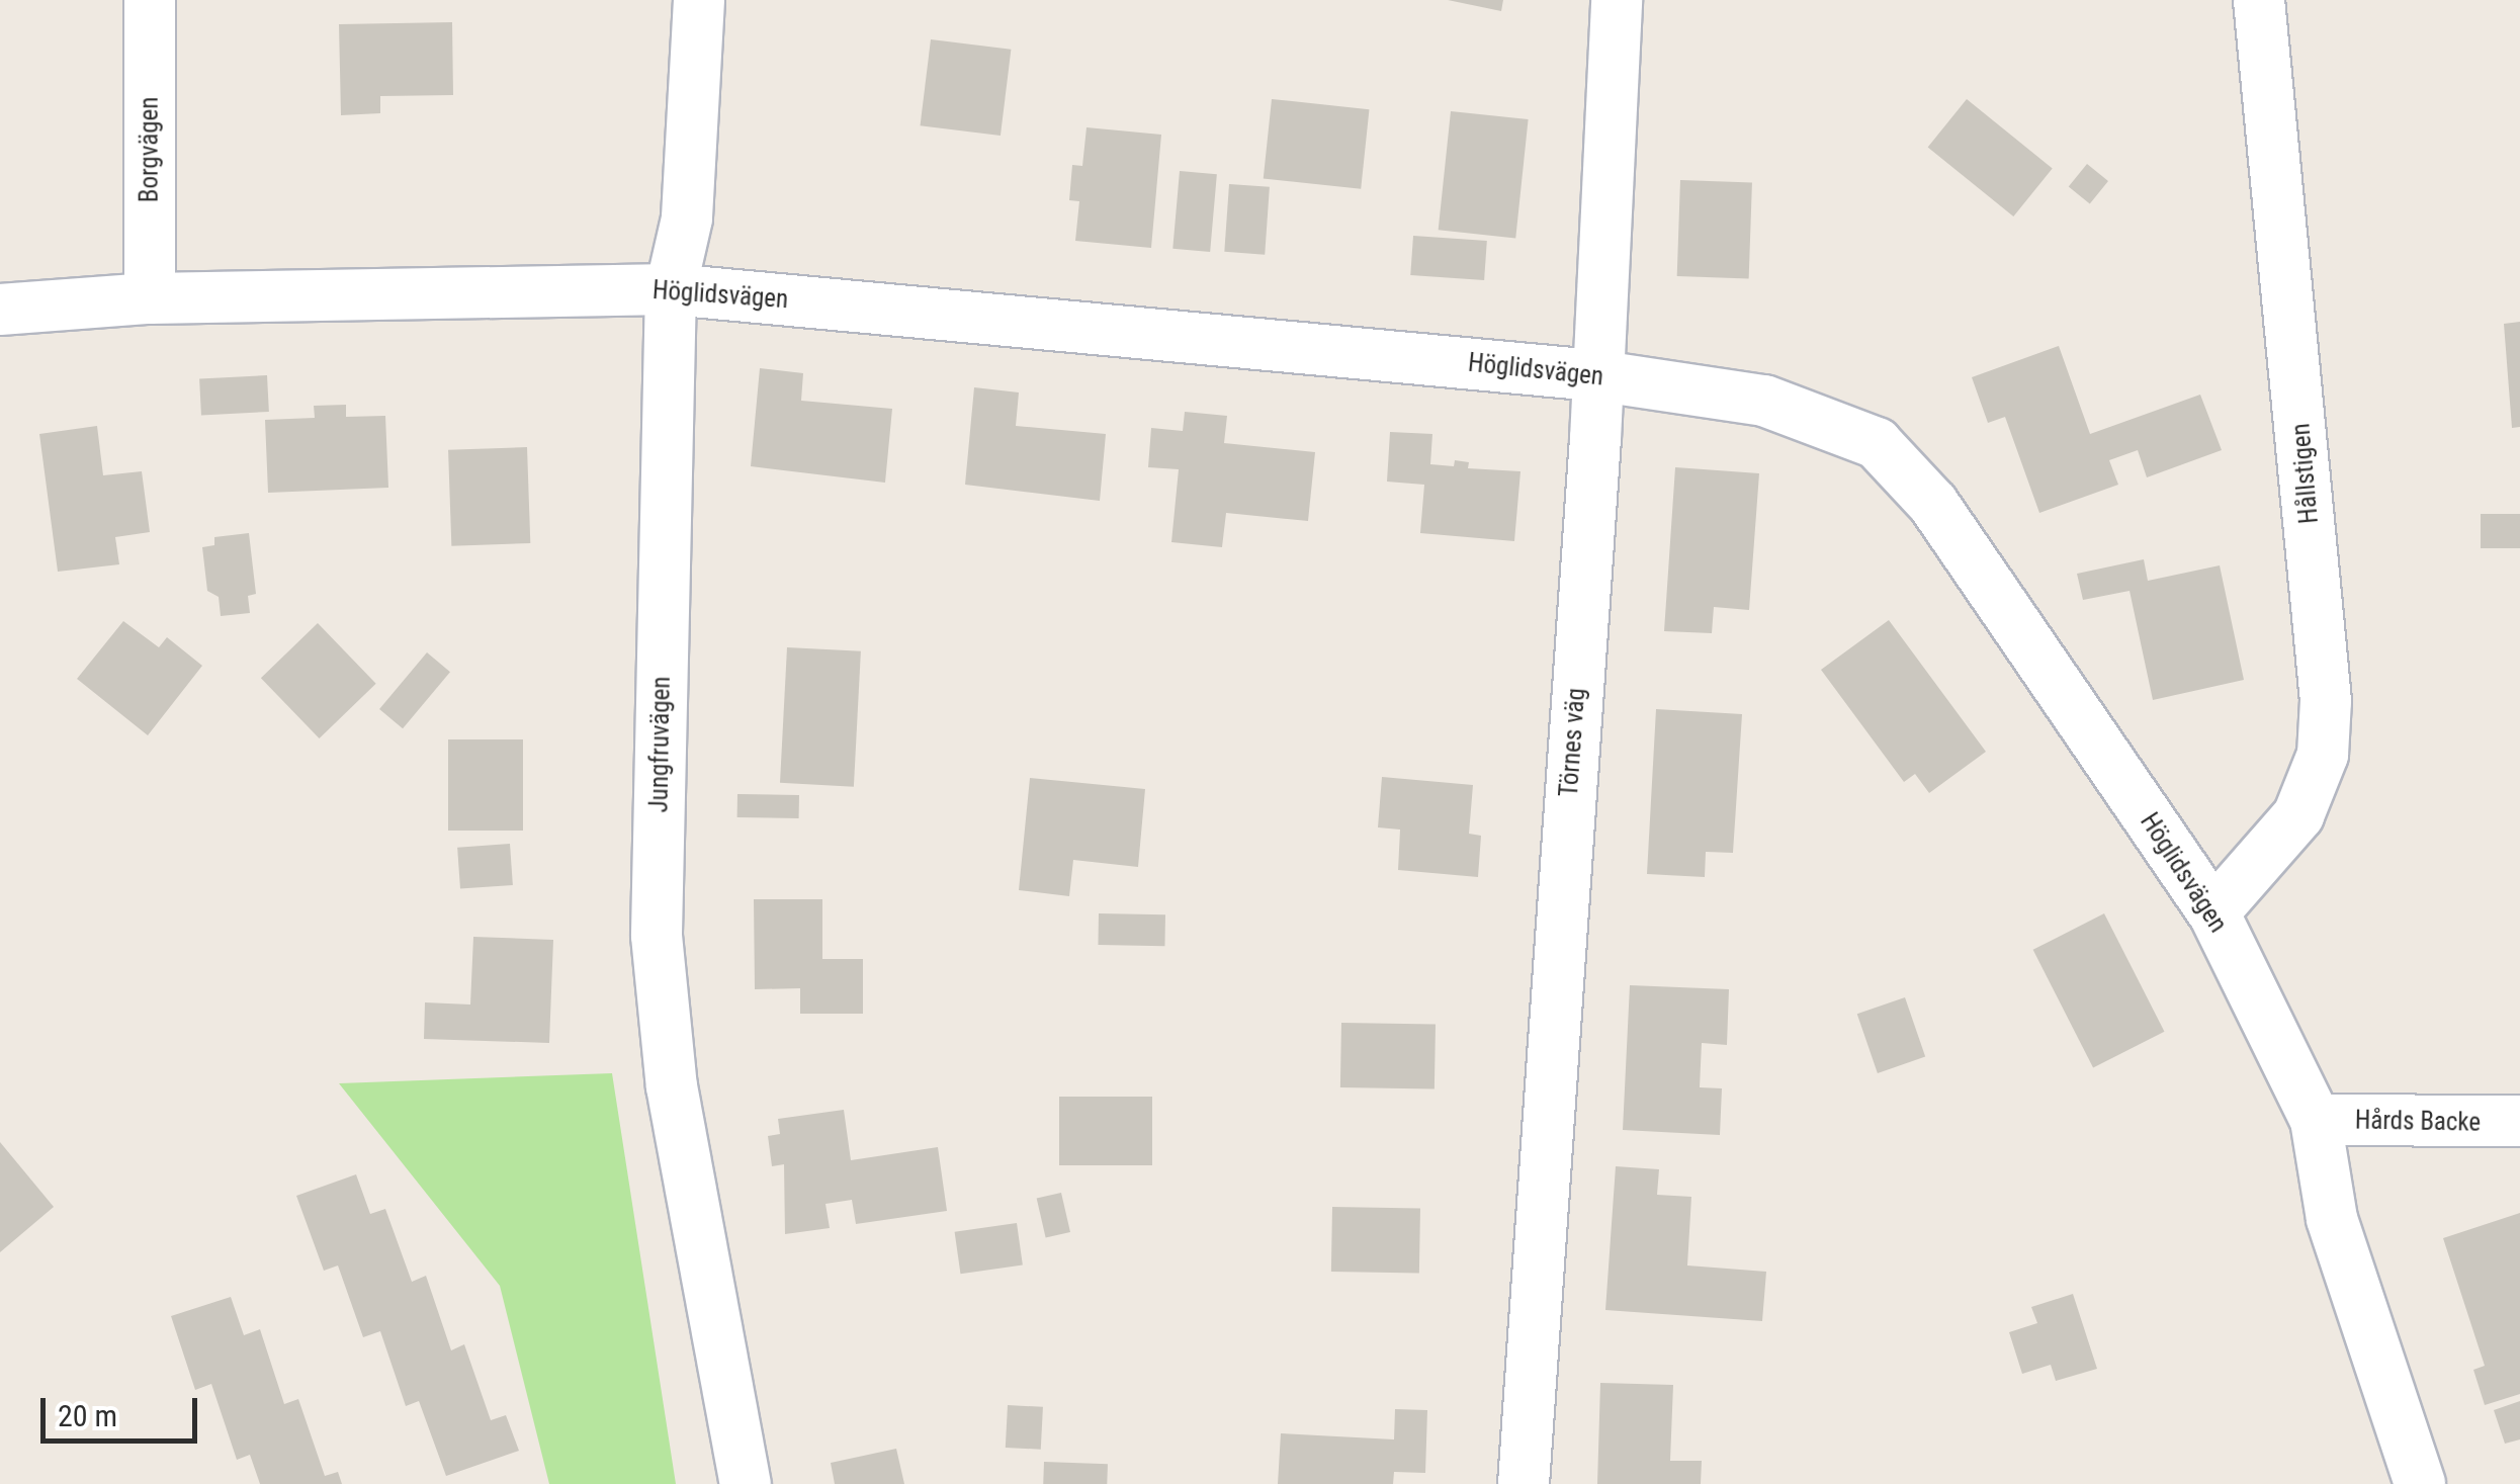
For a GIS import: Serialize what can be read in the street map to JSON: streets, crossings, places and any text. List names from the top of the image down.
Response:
{
  "streets": {
    "street": [
      "Borgvägen",
      "Höglidsvägen",
      "Hållstigen",
      "Törnes väg",
      "Jungfruvägen",
      "Hårds Backe"
    ]
  },
  "crossings": [
    ["Borgvägen", "Höglidsvägen"],
    ["Höglidsvägen", "Hållstigen"],
    ["Höglidsvägen", "Törnes väg"],
    ["Höglidsvägen", "Jungfruvägen"],
    ["Höglidsvägen", "Hårds Backe"]
  ],
  "scale_bar": "20 m"
}
